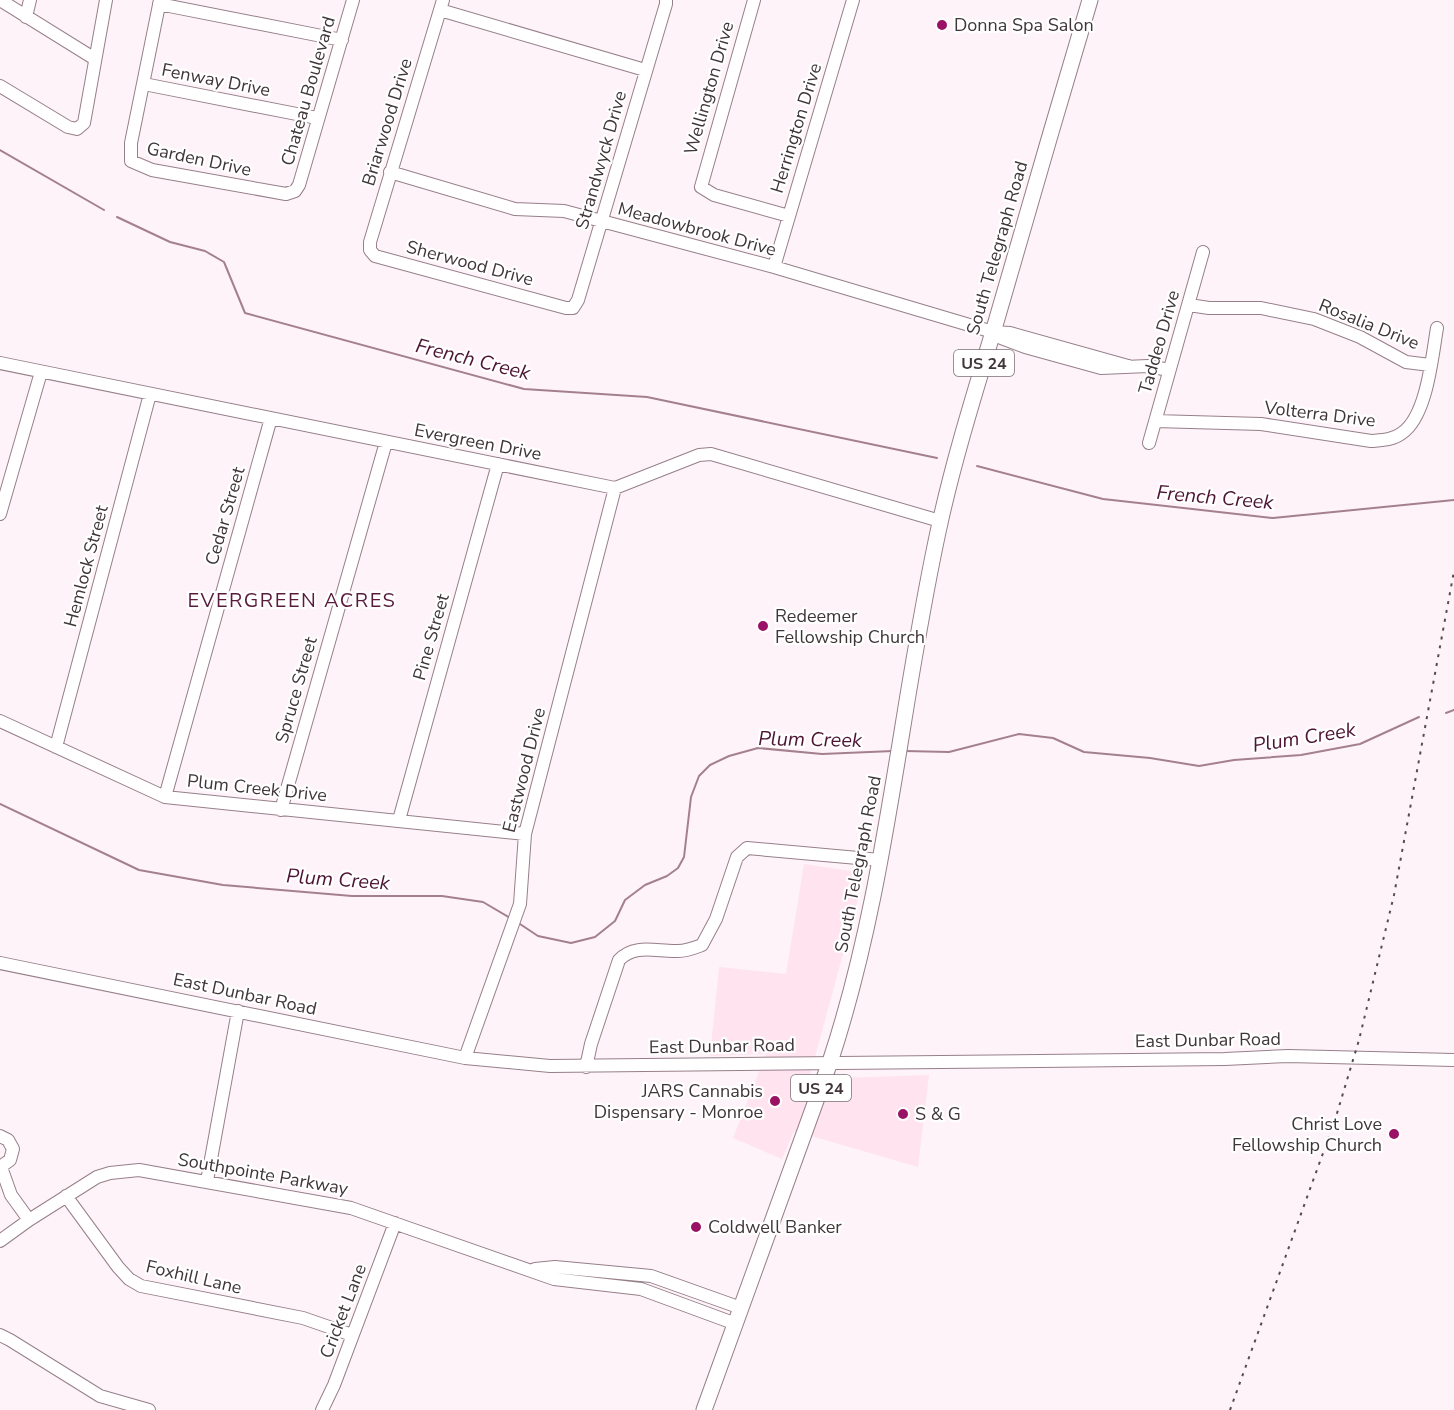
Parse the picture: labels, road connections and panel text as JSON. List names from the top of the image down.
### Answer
{
  "streets": {
    "main road": ["South Telegraph Road", "US 24"],
    "street": [
      "Fenway Drive",
      "Wellington Drive",
      "Chateau Boulevard",
      "Briarwood Drive",
      "Herrington Drive",
      "Garden Drive",
      "Strandwyck Drive",
      "Meadowbrook Drive",
      "Sherwood Drive",
      "Rosalia Drive",
      "Taddeo Drive",
      "Volterra Drive",
      "Evergreen Drive",
      "Cedar Street",
      "Hemlock Street",
      "Pine Street",
      "Spruce Street",
      "Eastwood Drive",
      "Plum Creek Drive",
      "East Dunbar Road",
      "Southpointe Parkway",
      "Foxhill Lane",
      "Cricket Lane"
    ]
  },
  "crossings": [
    ["Fenway Drive", "Chateau Boulevard"],
    ["Fenway Drive", "Garden Drive"],
    ["Wellington Drive", "Herrington Drive"],
    ["Chateau Boulevard", "Garden Drive"],
    ["Briarwood Drive", "Meadowbrook Drive"],
    ["Briarwood Drive", "Sherwood Drive"],
    ["Herrington Drive", "Meadowbrook Drive"],
    ["Strandwyck Drive", "Meadowbrook Drive"],
    ["Strandwyck Drive", "Sherwood Drive"],
    ["Meadowbrook Drive", "South Telegraph Road"],
    ["Meadowbrook Drive", "Taddeo Drive"],
    ["South Telegraph Road", "East Dunbar Road"],
    ["South Telegraph Road", "Southpointe Parkway"],
    ["Rosalia Drive", "Taddeo Drive"],
    ["Rosalia Drive", "Volterra Drive"],
    ["Taddeo Drive", "Volterra Drive"],
    ["Evergreen Drive", "Cedar Street"],
    ["Evergreen Drive", "Hemlock Street"],
    ["Evergreen Drive", "Pine Street"],
    ["Evergreen Drive", "Spruce Street"],
    ["Evergreen Drive", "Eastwood Drive"],
    ["Cedar Street", "Plum Creek Drive"],
    ["Hemlock Street", "Plum Creek Drive"],
    ["Pine Street", "Plum Creek Drive"],
    ["Spruce Street", "Plum Creek Drive"],
    ["Eastwood Drive", "Plum Creek Drive"],
    ["Eastwood Drive", "East Dunbar Road"],
    ["Southpointe Parkway", "Foxhill Lane"],
    ["Southpointe Parkway", "Cricket Lane"],
    ["Foxhill Lane", "Cricket Lane"]
  ],
  "districts": ["EVERGREEN ACRES"],
  "water": ["French Creek", "Plum Creek"],
  "places": [
    "Donna Spa Salon",
    "Redeemer Fellowship Church",
    "JARS Cannabis Dispensary - Monroe",
    "S & G",
    "Christ Love Fellowship Church",
    "Coldwell Banker"
  ]
}
